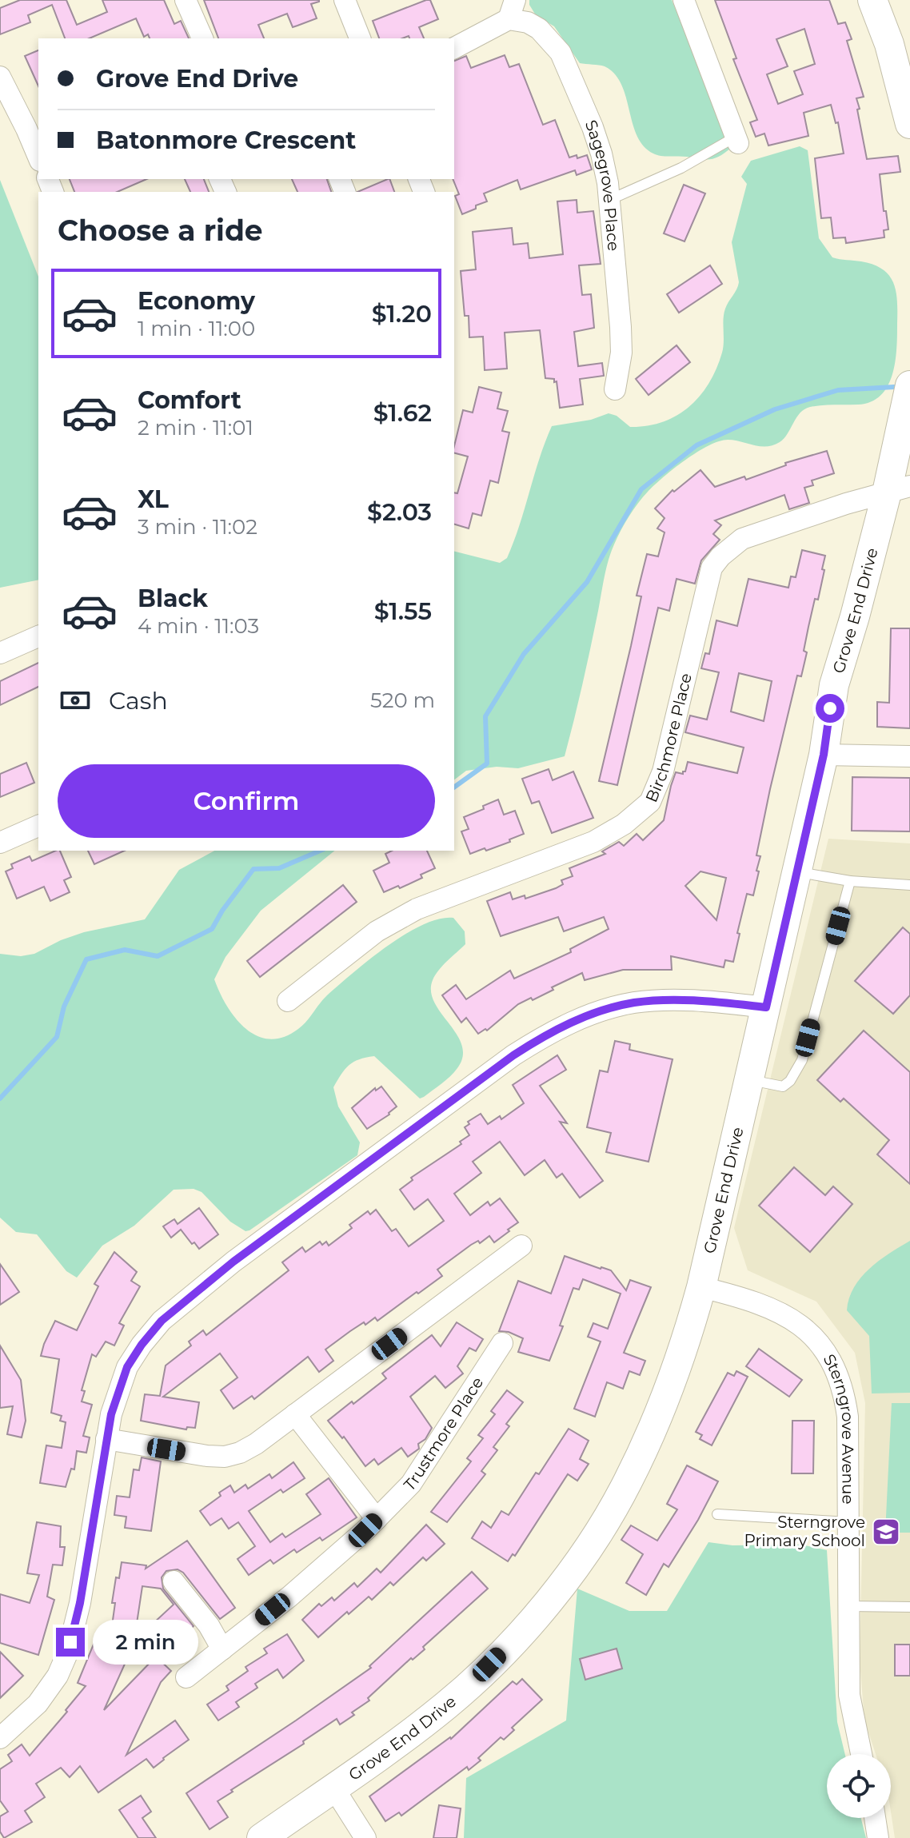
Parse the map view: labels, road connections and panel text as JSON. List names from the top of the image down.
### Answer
{
  "streets": {
    "street": [
      "Sagegrove Place",
      "Grove End Drive",
      "Birchmore Place",
      "Sterngrove Avenue",
      "Trustmore Place"
    ]
  },
  "crossings": [
    ["Grove End Drive", "Birchmore Place"],
    ["Grove End Drive", "Sterngrove Avenue"]
  ],
  "places": {
    "school or university": ["Sterngrove Primary School"]
  },
  "page": {
    "banner": ["Grove End Drive", "Batonmore Crescent"],
    "heading": "Choose a ride",
    "list": [
      {
        "name": "Economy",
        "note": "1 min · 11:00",
        "value": "$1.20"
      },
      {
        "name": "Comfort",
        "note": "2 min · 11:01",
        "value": "$1.62"
      },
      {
        "name": "XL",
        "note": "3 min · 11:02",
        "value": "$2.03"
      },
      {
        "name": "Black",
        "note": "4 min · 11:03",
        "value": "$1.55"
      }
    ],
    "pay": ["Cash", "520 m"],
    "buttons": "Confirm",
    "bubble": "2 min"
  }
}
